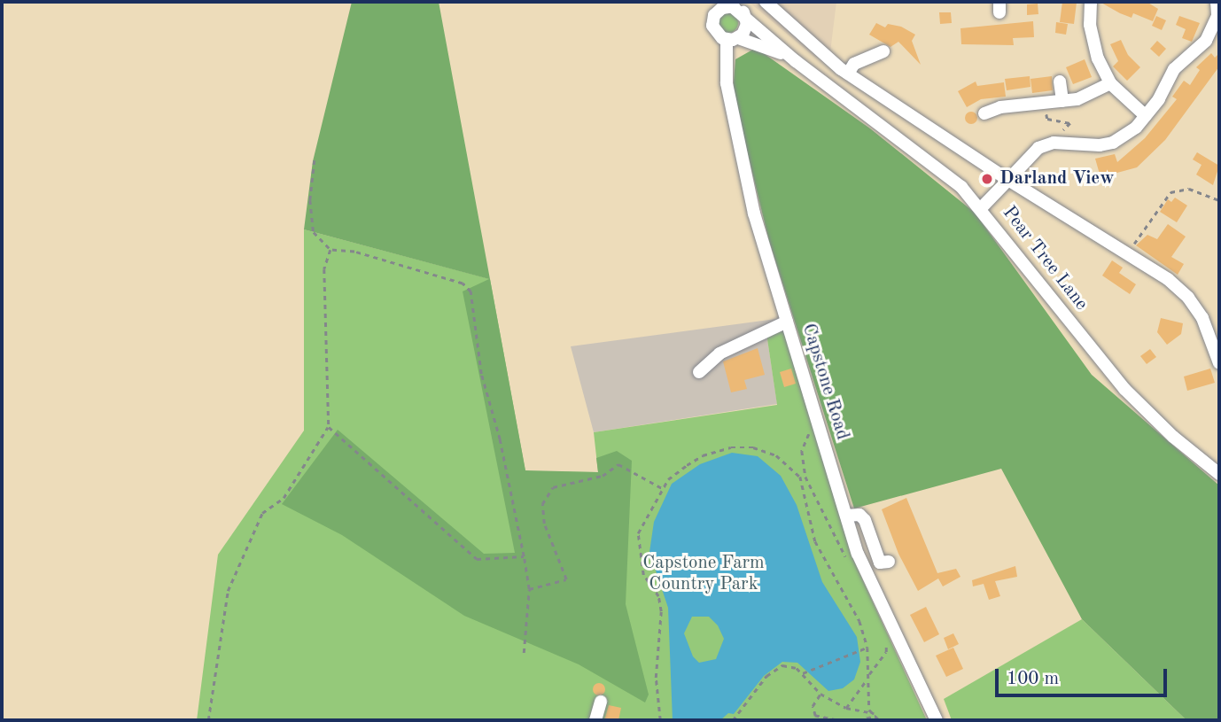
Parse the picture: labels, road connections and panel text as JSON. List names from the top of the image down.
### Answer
{
  "streets": {
    "street": ["Pear Tree Lane", "Capstone Road"]
  },
  "crossings": [
    ["Pear Tree Lane", "Capstone Road"]
  ],
  "parks": ["Capstone Farm Country Park"],
  "places": ["Darland View"],
  "scale_bar": "100 m"
}
